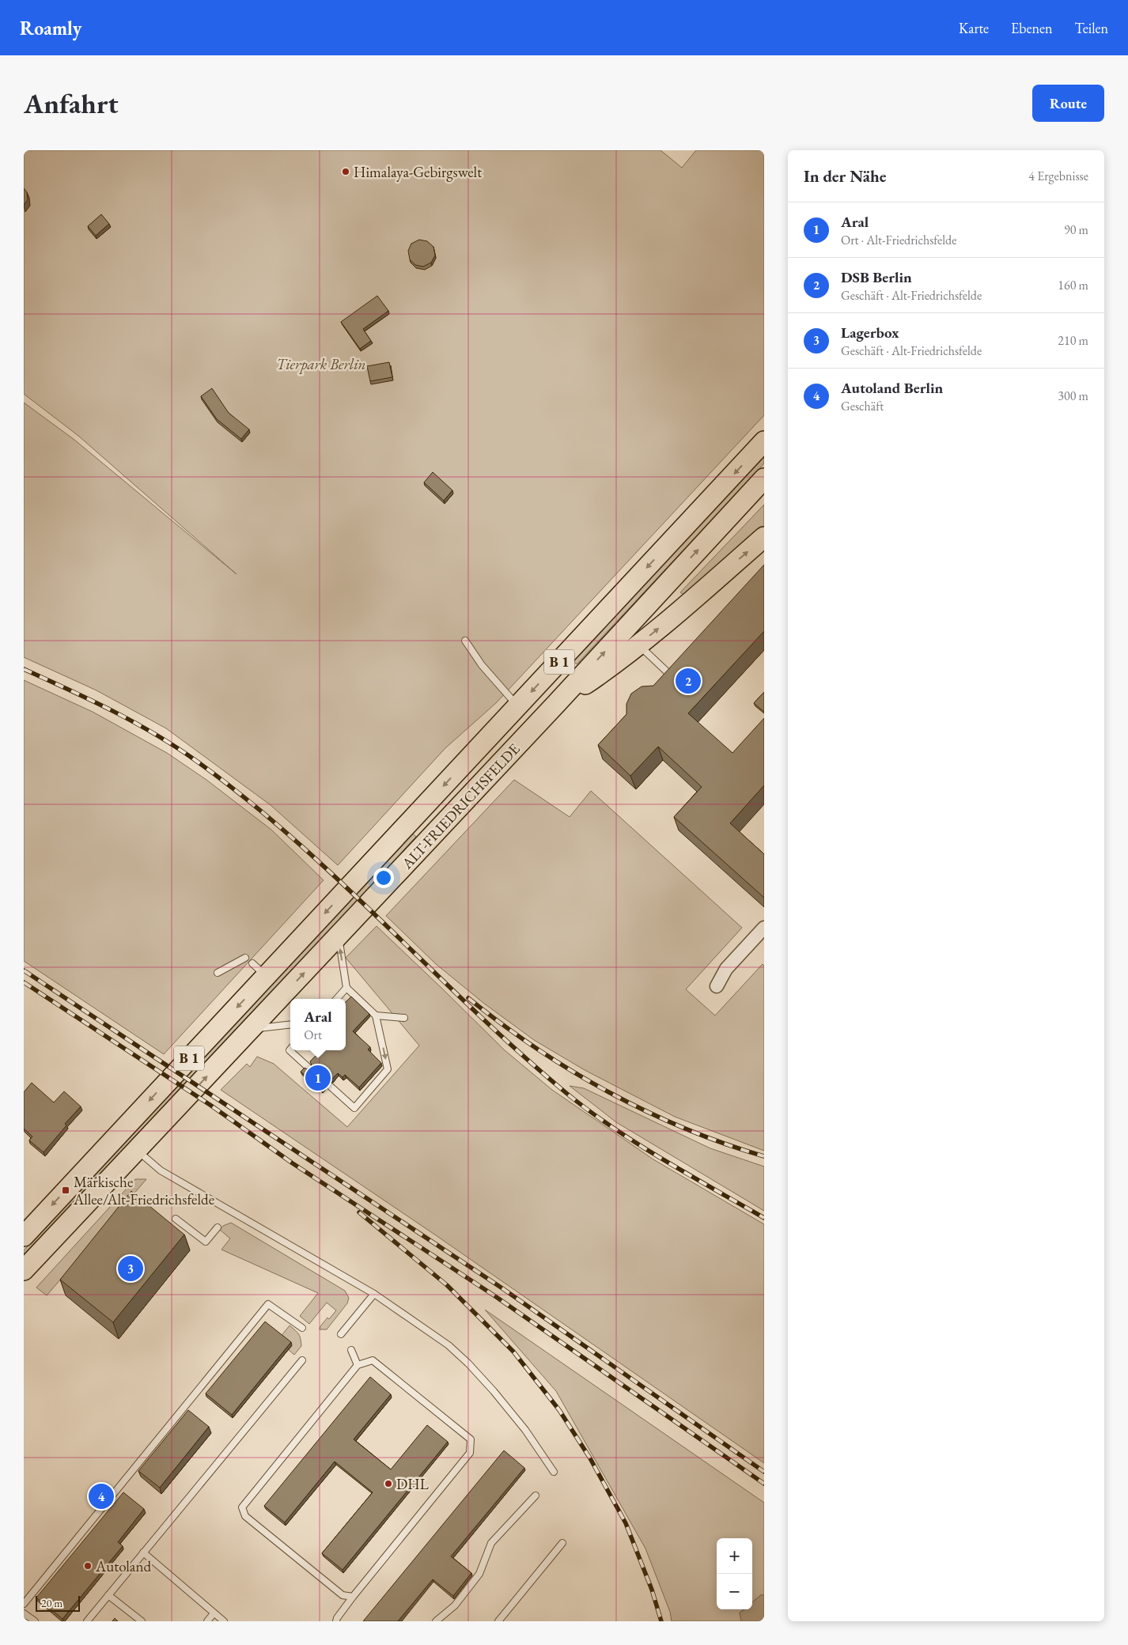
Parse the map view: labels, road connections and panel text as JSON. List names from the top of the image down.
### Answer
{
  "streets": {
    "main road": ["B 1", "ALT-FRIEDRICHSFELDE"]
  },
  "parks": ["Tierpark Berlin"],
  "places": {
    "other": ["Himalaya-Gebirgswelt", "DHL", "Autoland"],
    "transit": ["Märkische Allee/Alt-Friedrichsfelde"]
  },
  "scale_bar": "20 m",
  "page": {
    "header": "Roamly",
    "nav": ["Karte", "Ebenen", "Teilen"],
    "buttons": "Route",
    "title": "Anfahrt",
    "heading": ["In der Nähe", "4 Ergebnisse"],
    "list": [
      {
        "mark": "1",
        "name": "Aral",
        "note": "Ort · Alt-Friedrichsfelde",
        "value": "90 m"
      },
      {
        "mark": "2",
        "name": "DSB Berlin",
        "note": "Geschäft · Alt-Friedrichsfelde",
        "value": "160 m"
      },
      {
        "mark": "3",
        "name": "Lagerbox",
        "note": "Geschäft · Alt-Friedrichsfelde",
        "value": "210 m"
      },
      {
        "mark": "4",
        "name": "Autoland Berlin",
        "note": "Geschäft",
        "value": "300 m"
      }
    ],
    "pins": [
      "2",
      "1",
      "3",
      "4"
    ],
    "popup": ["Aral", "Ort"],
    "map_buttons": ["+", "−"],
    "scale": "20 m"
  }
}
